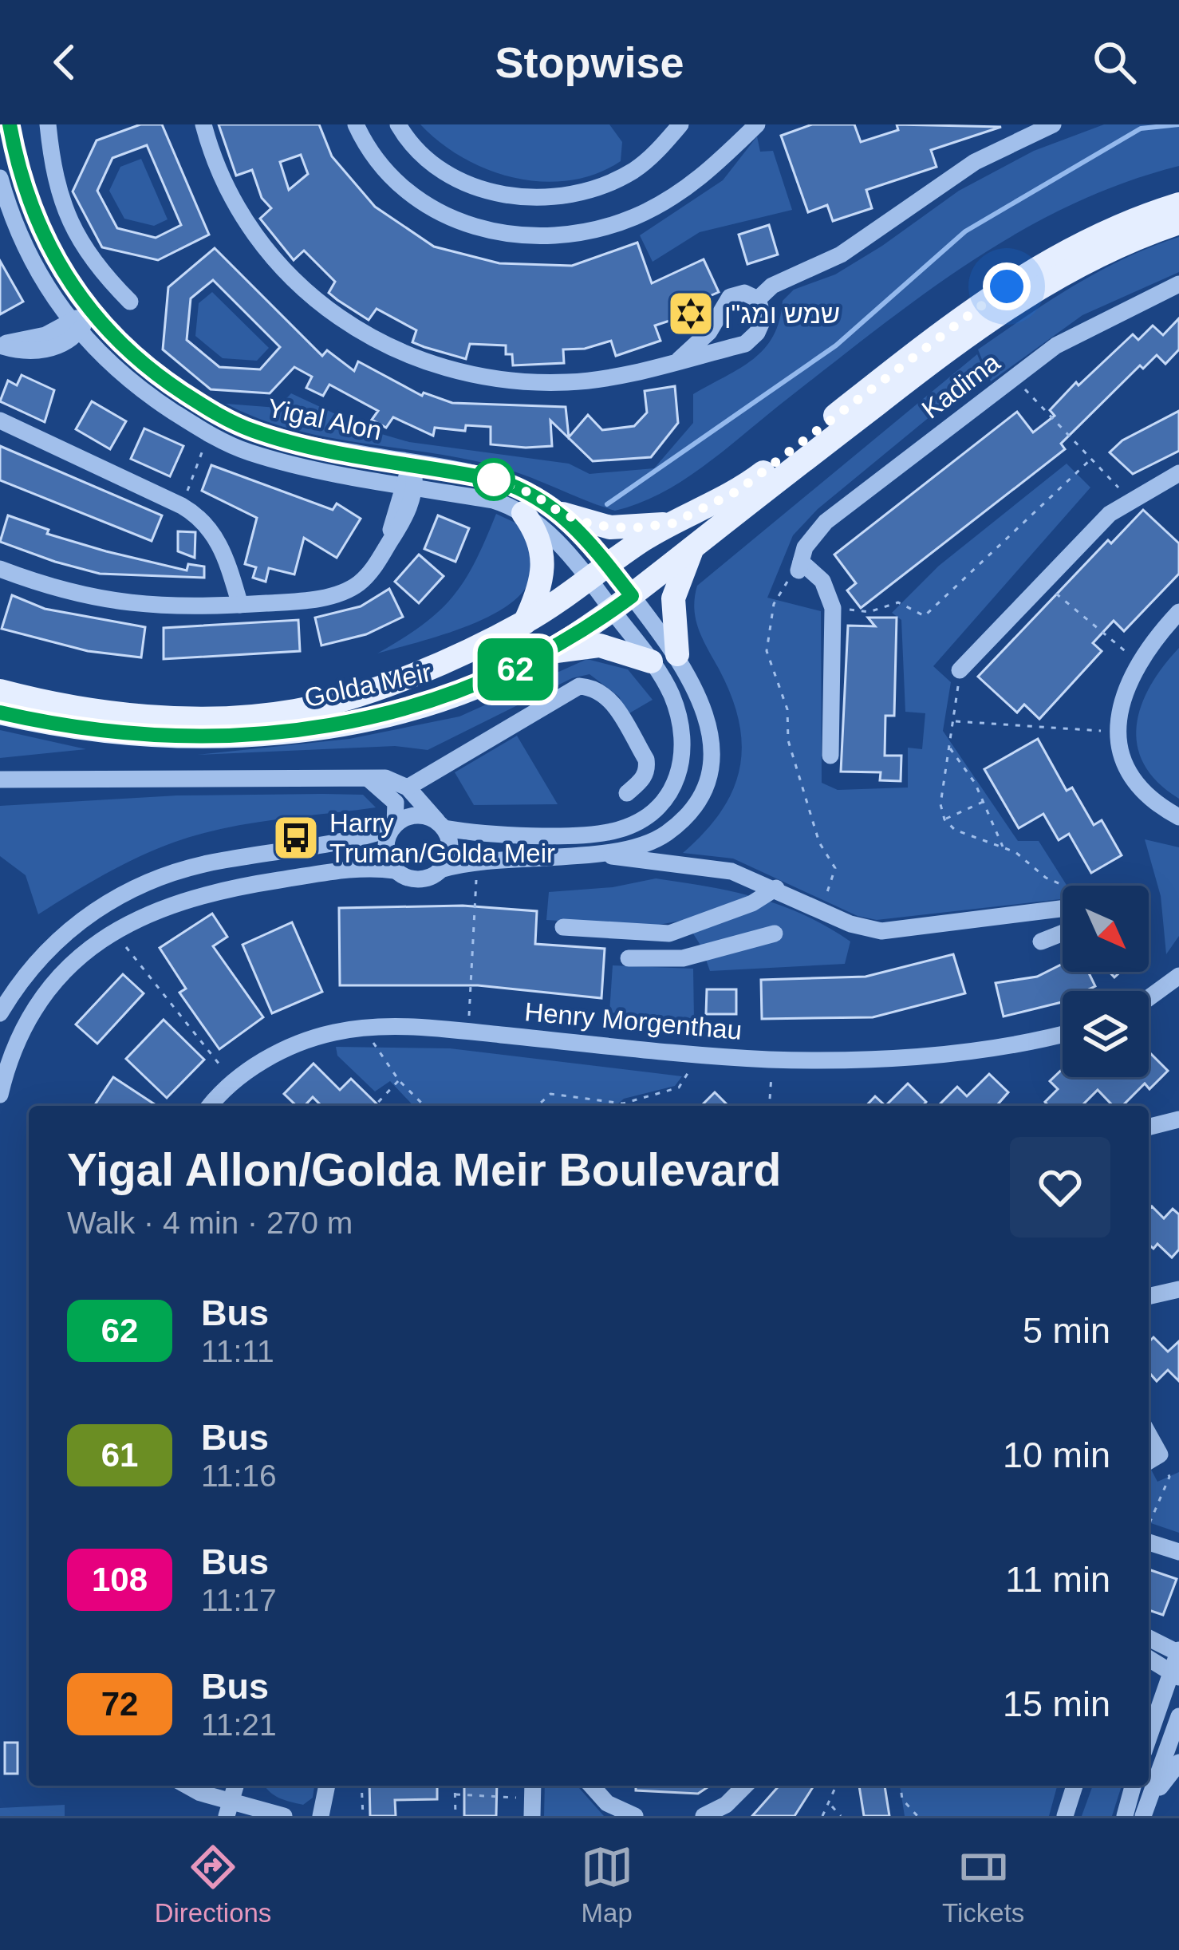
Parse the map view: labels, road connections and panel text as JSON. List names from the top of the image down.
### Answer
{
  "streets": {
    "main road": ["Golda Meir"],
    "street": ["Kadima", "Yigal Alon", "Henry Morgenthau"]
  },
  "crossings": [
    ["Yigal Alon", "Golda Meir"]
  ],
  "places": {
    "synagogue": ["שמש ומג\"ן"],
    "bus stop": ["Harry Truman/Golda Meir"]
  },
  "lines": ["bus line 62"],
  "north": "bottom right",
  "page": {
    "header": "Stopwise",
    "on_map": "62",
    "heading": ["Yigal Allon/Golda Meir Boulevard", "Walk · 4 min · 270 m"],
    "list": [
      {
        "mark": "62",
        "name": "Bus",
        "note": "11:11",
        "value": "5 min"
      },
      {
        "mark": "61",
        "name": "Bus",
        "note": "11:16",
        "value": "10 min"
      },
      {
        "mark": "108",
        "name": "Bus",
        "note": "11:17",
        "value": "11 min"
      },
      {
        "mark": "72",
        "name": "Bus",
        "note": "11:21",
        "value": "15 min"
      }
    ],
    "tabs": ["Directions", "Map", "Tickets"]
  }
}
